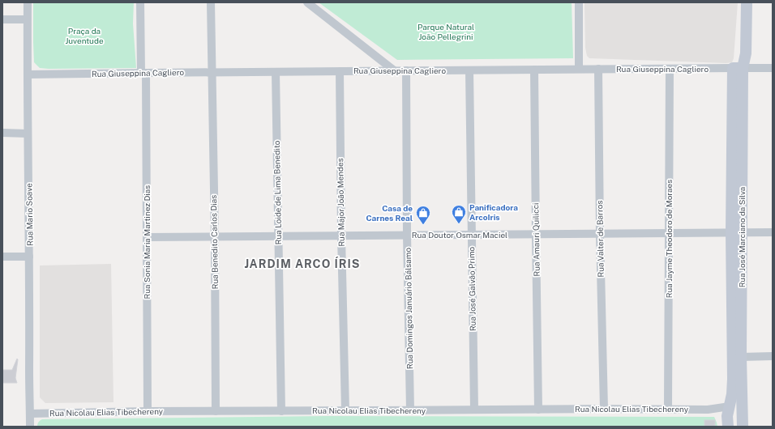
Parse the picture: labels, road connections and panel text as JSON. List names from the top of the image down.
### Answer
{
  "streets": {
    "street": [
      "Rua Giuseppina Cagliero",
      "Rua Loide de Lima Benedito",
      "Rua Major João Mendes",
      "Rua Mario Soave",
      "Rua Doutor Osmar Maciel",
      "Rua José Marciano da Silva",
      "Rua Valter de Barros",
      "Rua Jayme Theodoro de Moraes",
      "Rua Amauri Quilicci",
      "Rua Sonia Maria Martinez Dias",
      "Rua Benedito Carlos Dias",
      "Rua José Galvão Primo",
      "Rua Domingos Januário Bálsamo",
      "Rua Nicolau Elias Tibechereny"
    ]
  },
  "crossings": [
    ["Rua Giuseppina Cagliero", "Rua Loide de Lima Benedito"],
    ["Rua Giuseppina Cagliero", "Rua Major João Mendes"],
    ["Rua Giuseppina Cagliero", "Rua Mario Soave"],
    ["Rua Giuseppina Cagliero", "Rua José Marciano da Silva"],
    ["Rua Giuseppina Cagliero", "Rua Valter de Barros"],
    ["Rua Giuseppina Cagliero", "Rua Jayme Theodoro de Moraes"],
    ["Rua Giuseppina Cagliero", "Rua Amauri Quilicci"],
    ["Rua Giuseppina Cagliero", "Rua Sonia Maria Martinez Dias"],
    ["Rua Giuseppina Cagliero", "Rua Benedito Carlos Dias"],
    ["Rua Giuseppina Cagliero", "Rua José Galvão Primo"],
    ["Rua Giuseppina Cagliero", "Rua Domingos Januário Bálsamo"],
    ["Rua Loide de Lima Benedito", "Rua Doutor Osmar Maciel"],
    ["Rua Loide de Lima Benedito", "Rua Nicolau Elias Tibechereny"],
    ["Rua Major João Mendes", "Rua Doutor Osmar Maciel"],
    ["Rua Major João Mendes", "Rua Nicolau Elias Tibechereny"],
    ["Rua Mario Soave", "Rua Nicolau Elias Tibechereny"],
    ["Rua Doutor Osmar Maciel", "Rua José Marciano da Silva"],
    ["Rua Doutor Osmar Maciel", "Rua Valter de Barros"],
    ["Rua Doutor Osmar Maciel", "Rua Jayme Theodoro de Moraes"],
    ["Rua Doutor Osmar Maciel", "Rua Amauri Quilicci"],
    ["Rua Doutor Osmar Maciel", "Rua Sonia Maria Martinez Dias"],
    ["Rua Doutor Osmar Maciel", "Rua Benedito Carlos Dias"],
    ["Rua Doutor Osmar Maciel", "Rua José Galvão Primo"],
    ["Rua Doutor Osmar Maciel", "Rua Domingos Januário Bálsamo"],
    ["Rua José Marciano da Silva", "Rua Nicolau Elias Tibechereny"],
    ["Rua Valter de Barros", "Rua Nicolau Elias Tibechereny"],
    ["Rua Jayme Theodoro de Moraes", "Rua Nicolau Elias Tibechereny"],
    ["Rua Amauri Quilicci", "Rua Nicolau Elias Tibechereny"],
    ["Rua Sonia Maria Martinez Dias", "Rua Nicolau Elias Tibechereny"],
    ["Rua Benedito Carlos Dias", "Rua Nicolau Elias Tibechereny"],
    ["Rua José Galvão Primo", "Rua Nicolau Elias Tibechereny"],
    ["Rua Domingos Januário Bálsamo", "Rua Nicolau Elias Tibechereny"]
  ],
  "districts": ["JARDIM ARCO ÍRIS"],
  "parks": ["Parque Natural João Pellegrini", "Praça da Juventude"],
  "places": {
    "shop": ["Panificadora ArcoIris", "Casa de Carnes Real"]
  }
}
